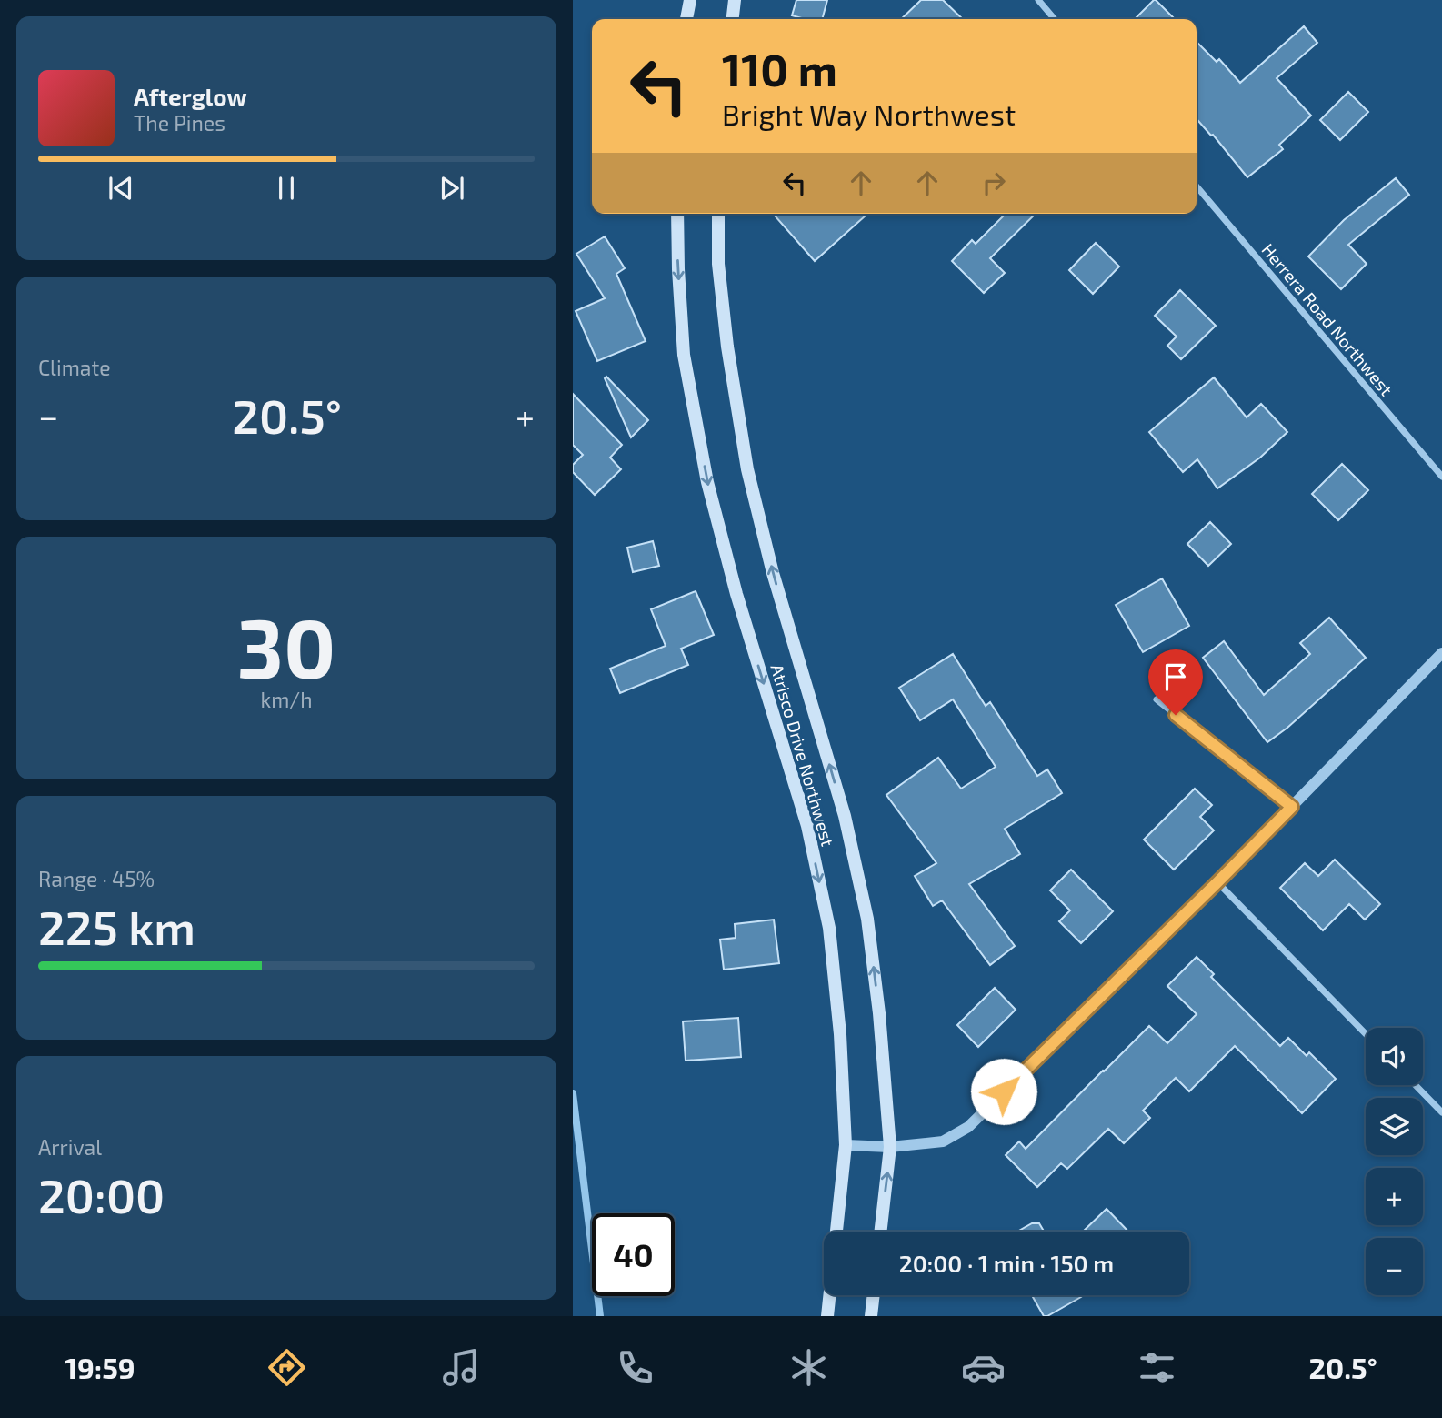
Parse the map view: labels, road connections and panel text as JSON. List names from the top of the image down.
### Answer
{
  "streets": {
    "main road": ["Atrisco Drive Northwest"],
    "street": ["Herrera Road Northwest"]
  },
  "page": {
    "turn": ["110 m", "Bright Way Northwest"],
    "song": ["Afterglow", "The Pines"],
    "tile": [
      "Climate",
      ["30", "km/h"],
      ["Range · 45%", "225 km"],
      ["Arrival", "20:00"]
    ],
    "heat": ["−", "20.5°", "+"],
    "map_buttons": ["+", "−"],
    "limit": "40",
    "trip": "20:00 · 1 min · 150 m",
    "tabs": ["19:59", "20.5°"]
  }
}
